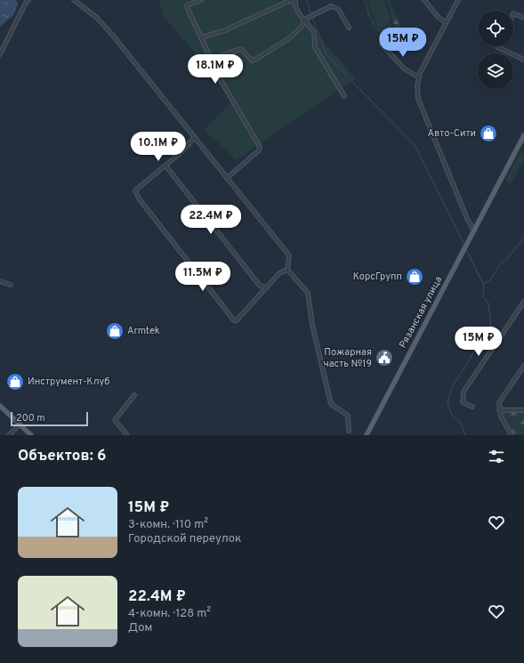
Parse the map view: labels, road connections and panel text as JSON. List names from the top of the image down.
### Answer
{
  "streets": {
    "main road": ["Рязанская улица"]
  },
  "places": {
    "shop": [
      "Авто-Сити",
      "КорсГрупп",
      "Armtek",
      "Инструмент-Клуб"
    ],
    "public building": ["Пожарная часть №19"]
  },
  "scale_bar": "200 m",
  "page": {
    "price": [
      "15M ₽",
      "18.1M ₽",
      "10.1M ₽",
      "22.4M ₽",
      "11.5M ₽",
      "15M ₽"
    ],
    "scale": "200 m",
    "heading": "Объектов: 6",
    "list": [
      {
        "name": "15M ₽",
        "note": "3-комн. · 110 m² · Городской переулок"
      },
      {
        "name": "22.4M ₽",
        "note": "4-комн. · 128 m² · Дом"
      }
    ]
  }
}
